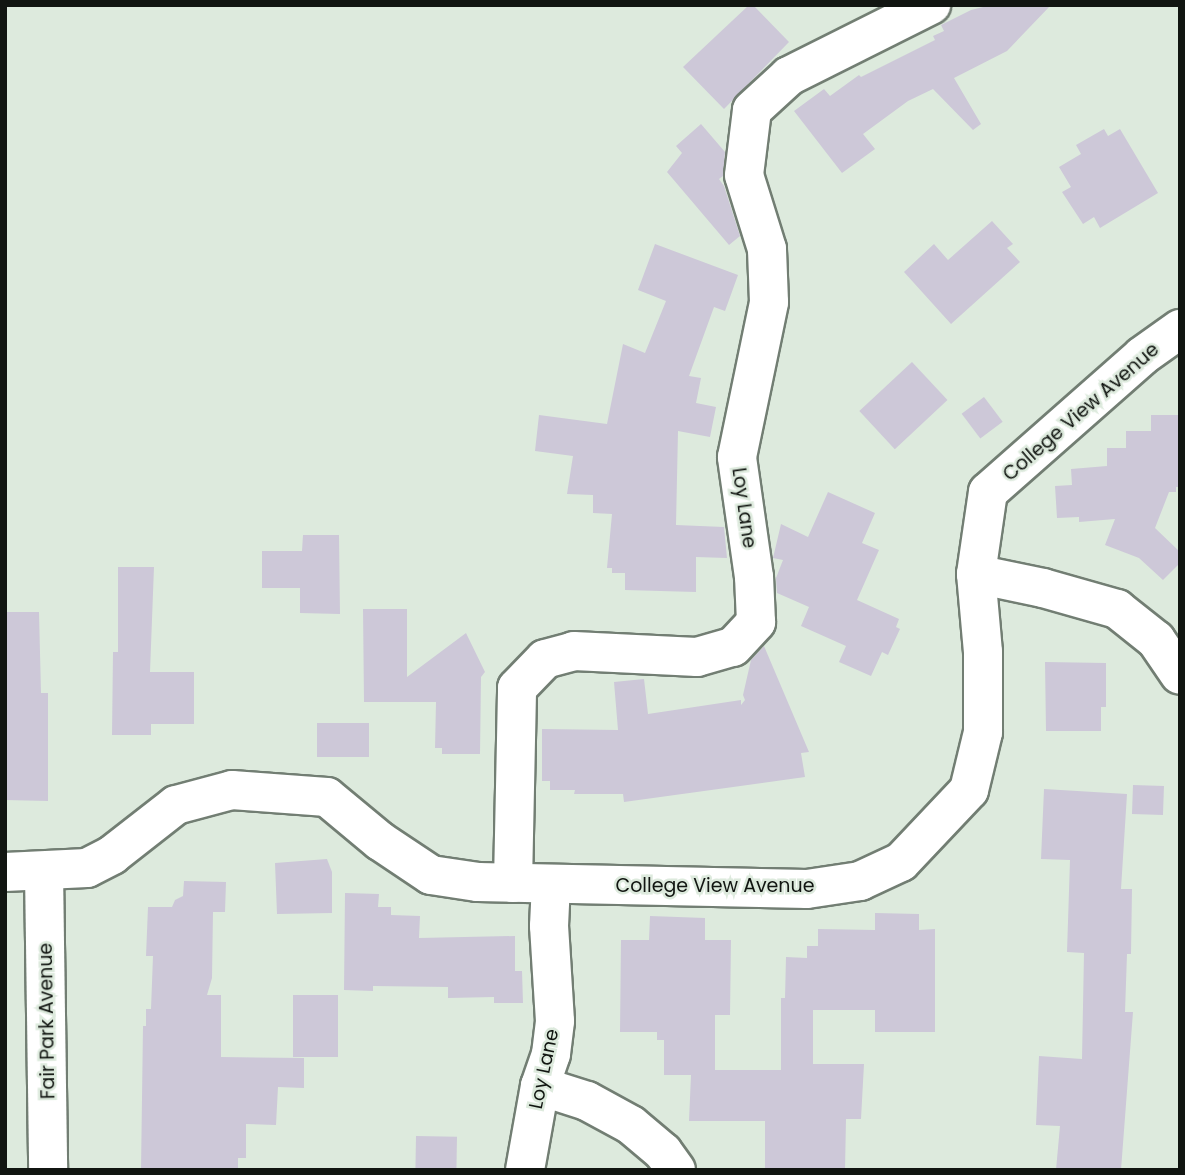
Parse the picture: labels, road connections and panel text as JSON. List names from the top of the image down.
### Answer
{
  "streets": {
    "street": ["College View Avenue", "Loy Lane", "Fair Park Avenue"]
  },
  "crossings": [
    ["College View Avenue", "Loy Lane"],
    ["College View Avenue", "Fair Park Avenue"]
  ]
}
